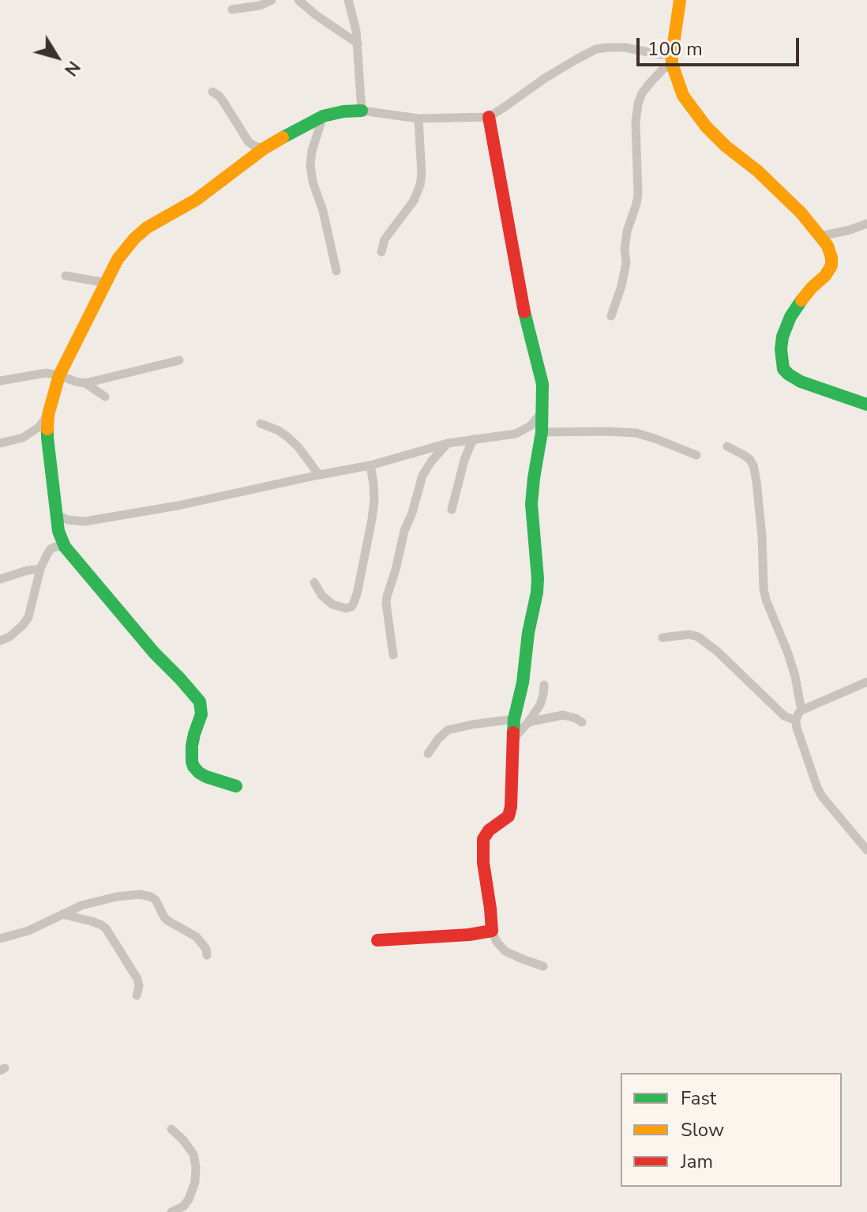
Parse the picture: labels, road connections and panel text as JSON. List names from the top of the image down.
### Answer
{
  "legend": ["Fast", "Slow", "Jam"],
  "scale_bar": "100 m",
  "north": "bottom right"
}
